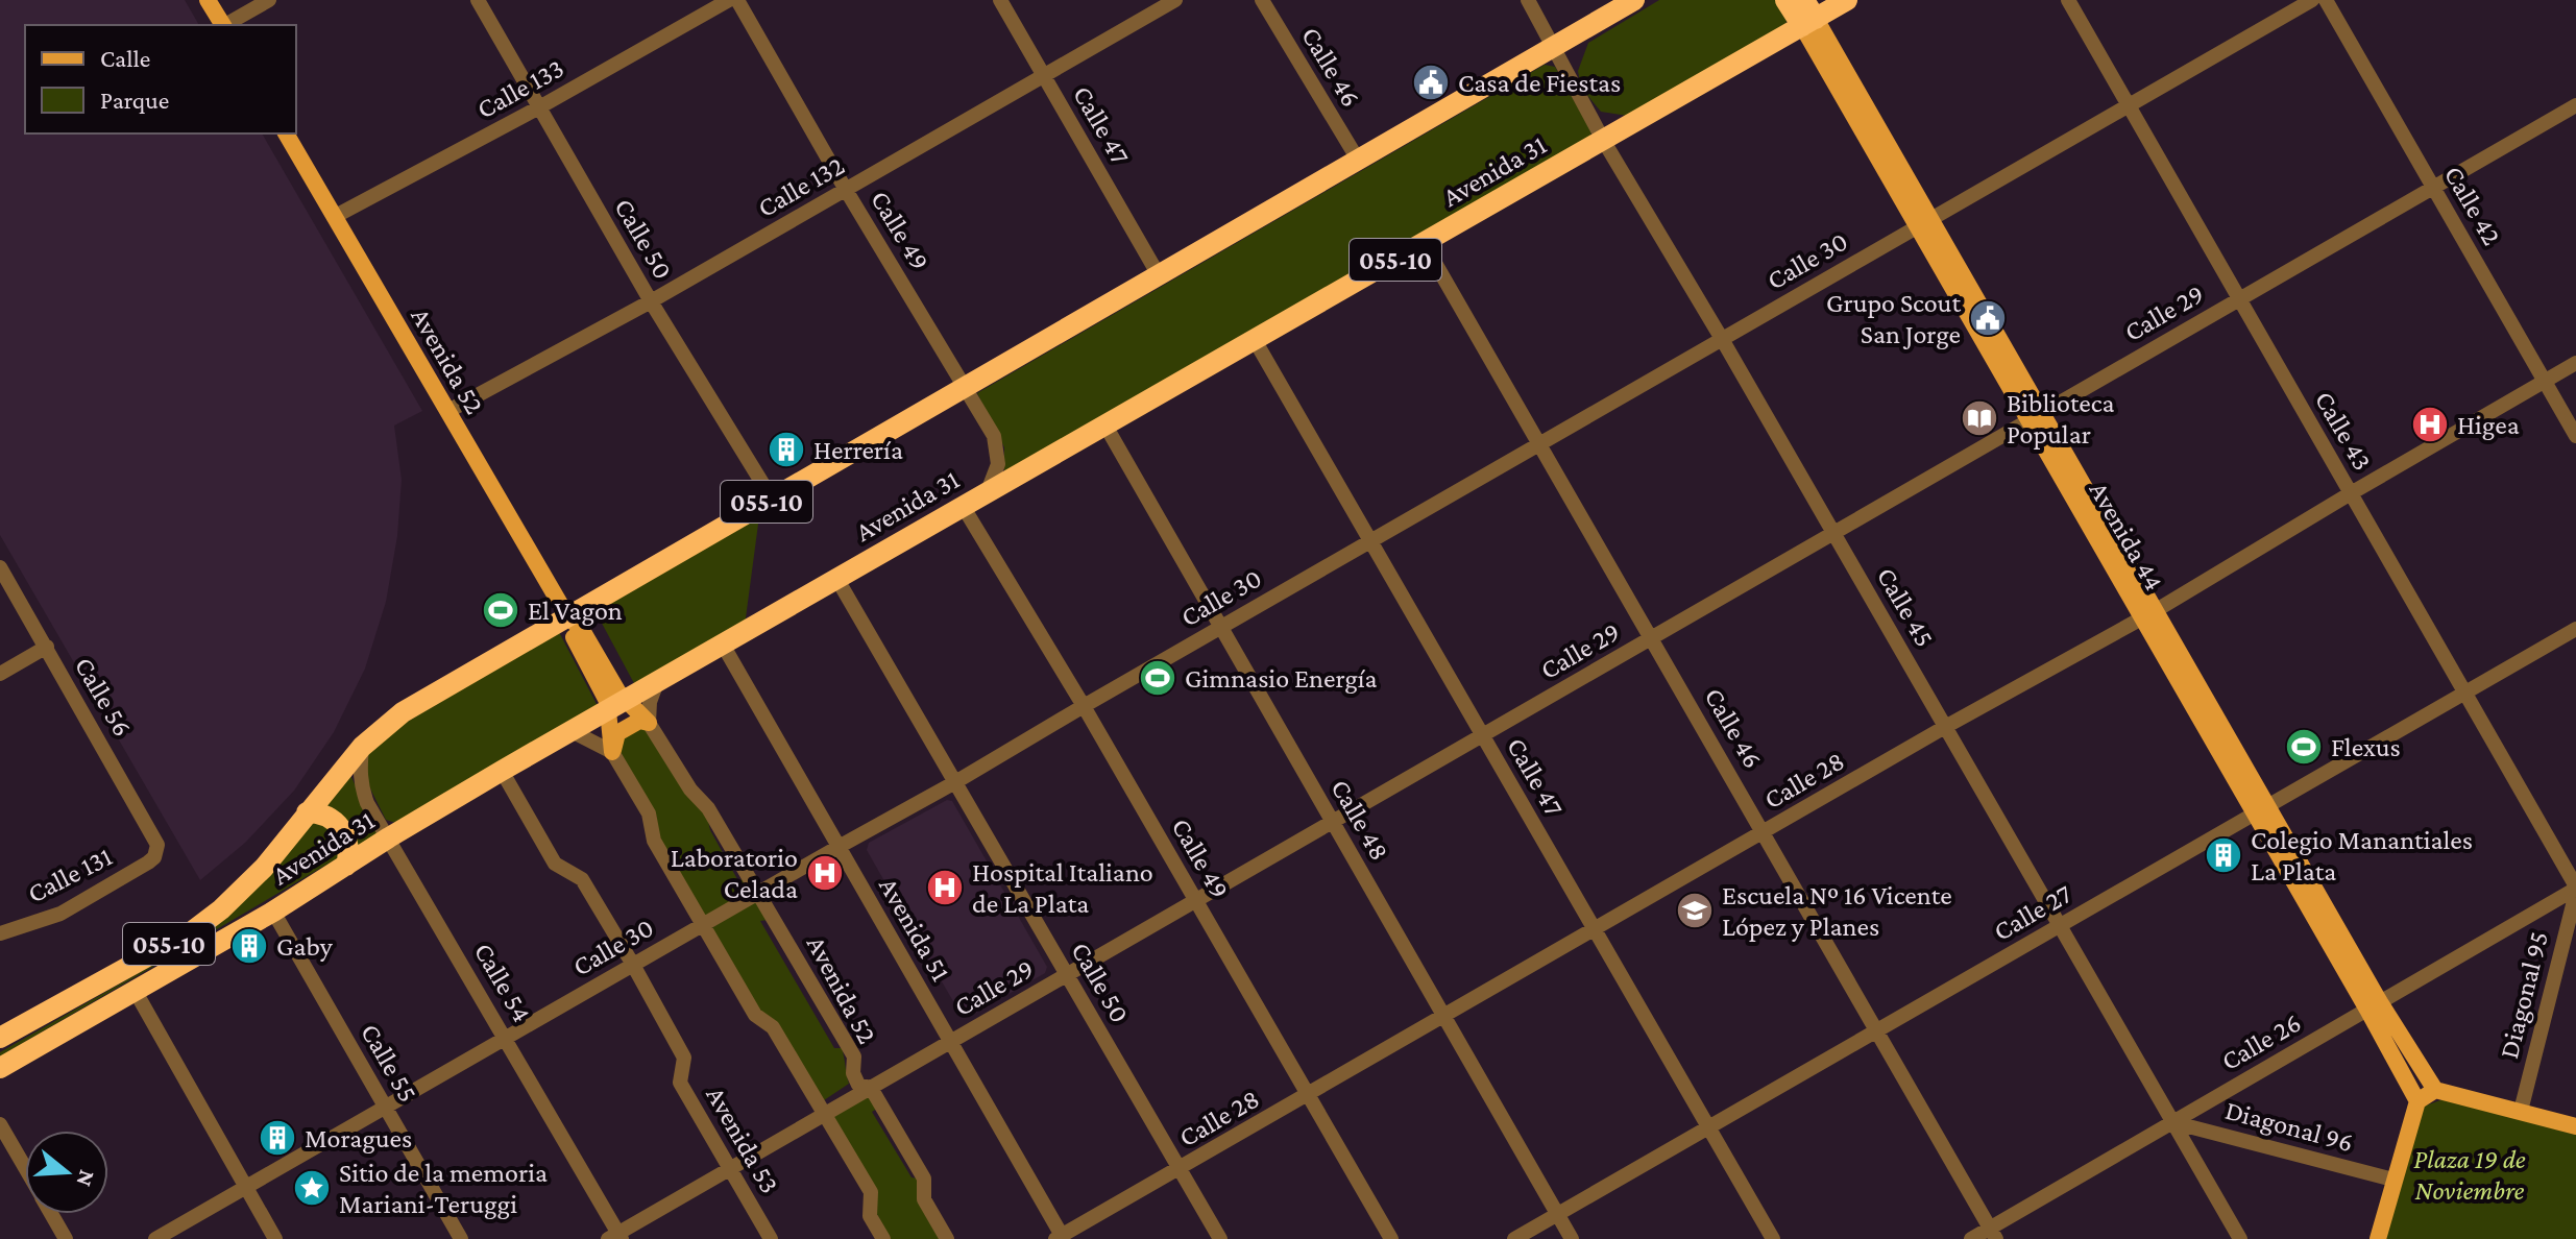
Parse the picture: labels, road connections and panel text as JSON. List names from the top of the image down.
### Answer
{
  "streets": {
    "highway": ["Avenida 31", "055-10", "Avenida 44"],
    "main road": ["Avenida 52"],
    "street": [
      "Calle 46",
      "Calle 133",
      "Calle 47",
      "Calle 132",
      "Calle 42",
      "Calle 49",
      "Calle 50",
      "Calle 30",
      "Calle 29",
      "Calle 43",
      "Calle 45",
      "Calle 56",
      "Calle 28",
      "Calle 48",
      "Calle 131",
      "Calle 27",
      "Avenida 51",
      "Calle 54",
      "Diagonal 95",
      "Calle 26",
      "Calle 55",
      "Diagonal 96",
      "Avenida 53"
    ]
  },
  "crossings": [
    ["Calle 46", "Avenida 31"],
    ["Calle 46", "Calle 30"],
    ["Calle 46", "Calle 29"],
    ["Calle 46", "Calle 28"],
    ["Calle 46", "Calle 27"],
    ["Calle 46", "Calle 26"],
    ["Calle 133", "Calle 50"],
    ["Calle 133", "Avenida 52"],
    ["Calle 47", "Avenida 31"],
    ["Calle 47", "Calle 132"],
    ["Calle 47", "Calle 30"],
    ["Calle 47", "Calle 29"],
    ["Calle 47", "Calle 28"],
    ["Calle 47", "Calle 27"],
    ["Avenida 31", "Calle 49"],
    ["Avenida 31", "Calle 50"],
    ["Avenida 31", "Avenida 52"],
    ["Avenida 31", "Avenida 44"],
    ["Avenida 31", "Calle 45"],
    ["Avenida 31", "Calle 48"],
    ["Avenida 31", "Avenida 51"],
    ["Avenida 31", "Calle 54"],
    ["Avenida 31", "Calle 55"],
    ["Avenida 31", "Avenida 53"],
    ["Calle 132", "Calle 49"],
    ["Calle 132", "Calle 50"],
    ["Calle 132", "Avenida 52"],
    ["Calle 42", "Calle 29"],
    ["Calle 42", "Calle 28"],
    ["Calle 49", "Calle 30"],
    ["Calle 49", "Calle 29"],
    ["Calle 49", "Calle 28"],
    ["Calle 50", "Calle 30"],
    ["Calle 50", "Calle 29"],
    ["Calle 50", "Calle 28"],
    ["Calle 30", "Avenida 52"],
    ["Calle 30", "Calle 43"],
    ["Calle 30", "Avenida 44"],
    ["Calle 30", "Calle 45"],
    ["Calle 30", "Calle 48"],
    ["Calle 30", "Avenida 51"],
    ["Calle 30", "Calle 54"],
    ["Calle 30", "Calle 55"],
    ["Calle 30", "Avenida 53"],
    ["Calle 29", "Avenida 52"],
    ["Calle 29", "Calle 43"],
    ["Calle 29", "Avenida 44"],
    ["Calle 29", "Calle 45"],
    ["Calle 29", "Calle 48"],
    ["Calle 29", "Avenida 51"],
    ["Calle 29", "Calle 54"],
    ["Calle 29", "Avenida 53"],
    ["Calle 43", "Calle 28"],
    ["Calle 43", "Calle 27"],
    ["Calle 43", "Diagonal 95"],
    ["Calle 43", "Calle 26"],
    ["Avenida 44", "Calle 28"],
    ["Avenida 44", "Calle 27"],
    ["Avenida 44", "Calle 26"],
    ["Calle 45", "Calle 28"],
    ["Calle 45", "Calle 27"],
    ["Calle 45", "Calle 26"],
    ["Calle 45", "Diagonal 96"],
    ["Calle 56", "Calle 131"],
    ["Calle 28", "Calle 48"],
    ["Calle 28", "Avenida 51"],
    ["Calle 48", "Calle 27"],
    ["Diagonal 95", "Calle 26"],
    ["Calle 26", "Diagonal 96"]
  ],
  "parks": ["Plaza 19 de Noviembre"],
  "places": {
    "public building": ["Casa de Fiestas", "Grupo Scout San Jorge"],
    "library": ["Biblioteca Popular"],
    "hospital": ["Higea", "Laboratorio Celada", "Hospital Italiano de La Plata"],
    "building": [
      "Herrería",
      "Colegio Manantiales La Plata",
      "Gaby",
      "Moragues"
    ],
    "sports": ["El Vagon", "Gimnasio Energía", "Flexus"],
    "school or university": ["Escuela Nº 16 Vicente López y Planes"],
    "place": ["Sitio de la memoria Mariani-Teruggi"]
  },
  "legend": ["Calle", "Parque"],
  "north": "right"
}
